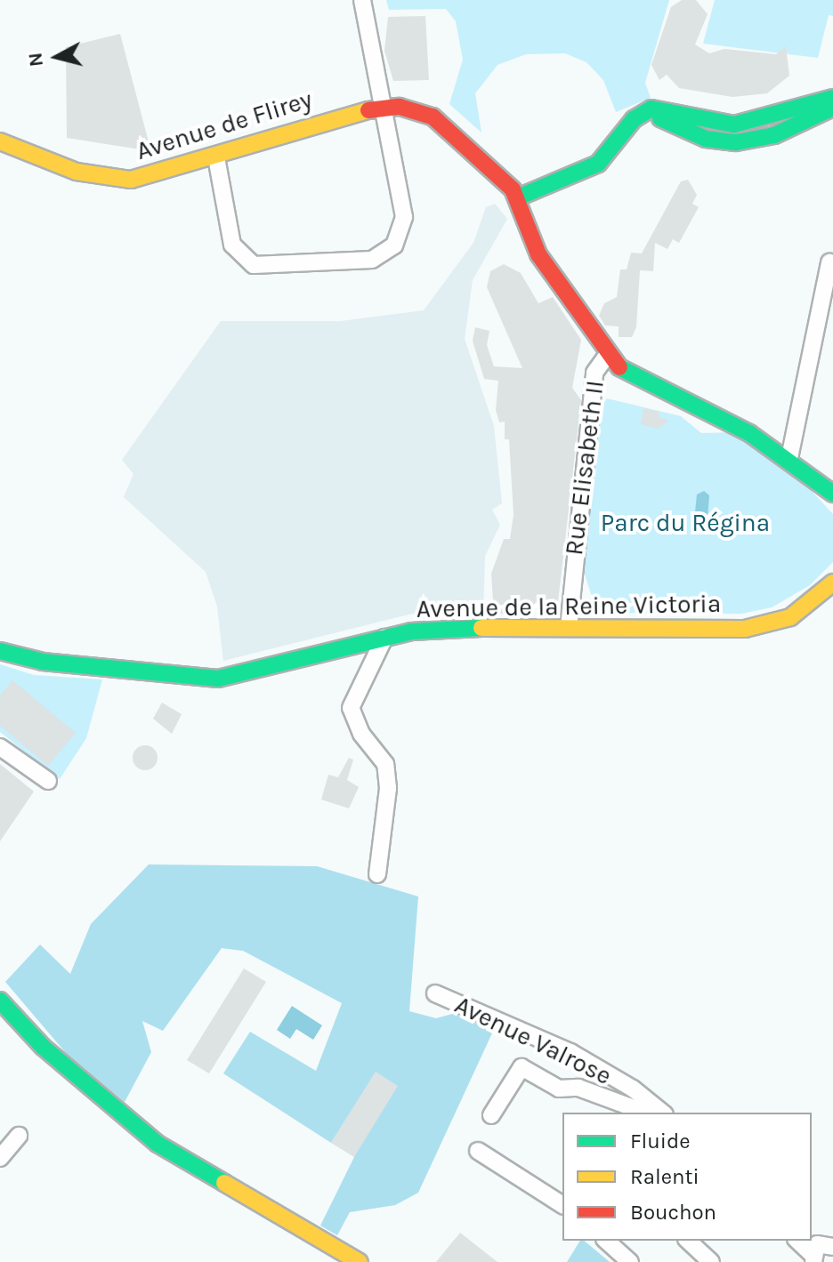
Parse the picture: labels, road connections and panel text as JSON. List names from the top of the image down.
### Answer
{
  "streets": {
    "street": [
      "Avenue de Flirey",
      "Rue Elisabeth II",
      "Avenue de la Reine Victoria",
      "Avenue Valrose"
    ]
  },
  "crossings": [
    ["Rue Elisabeth II", "Avenue de la Reine Victoria"]
  ],
  "parks": ["Parc du Régina"],
  "legend": ["Fluide", "Ralenti", "Bouchon"],
  "north": "left"
}
